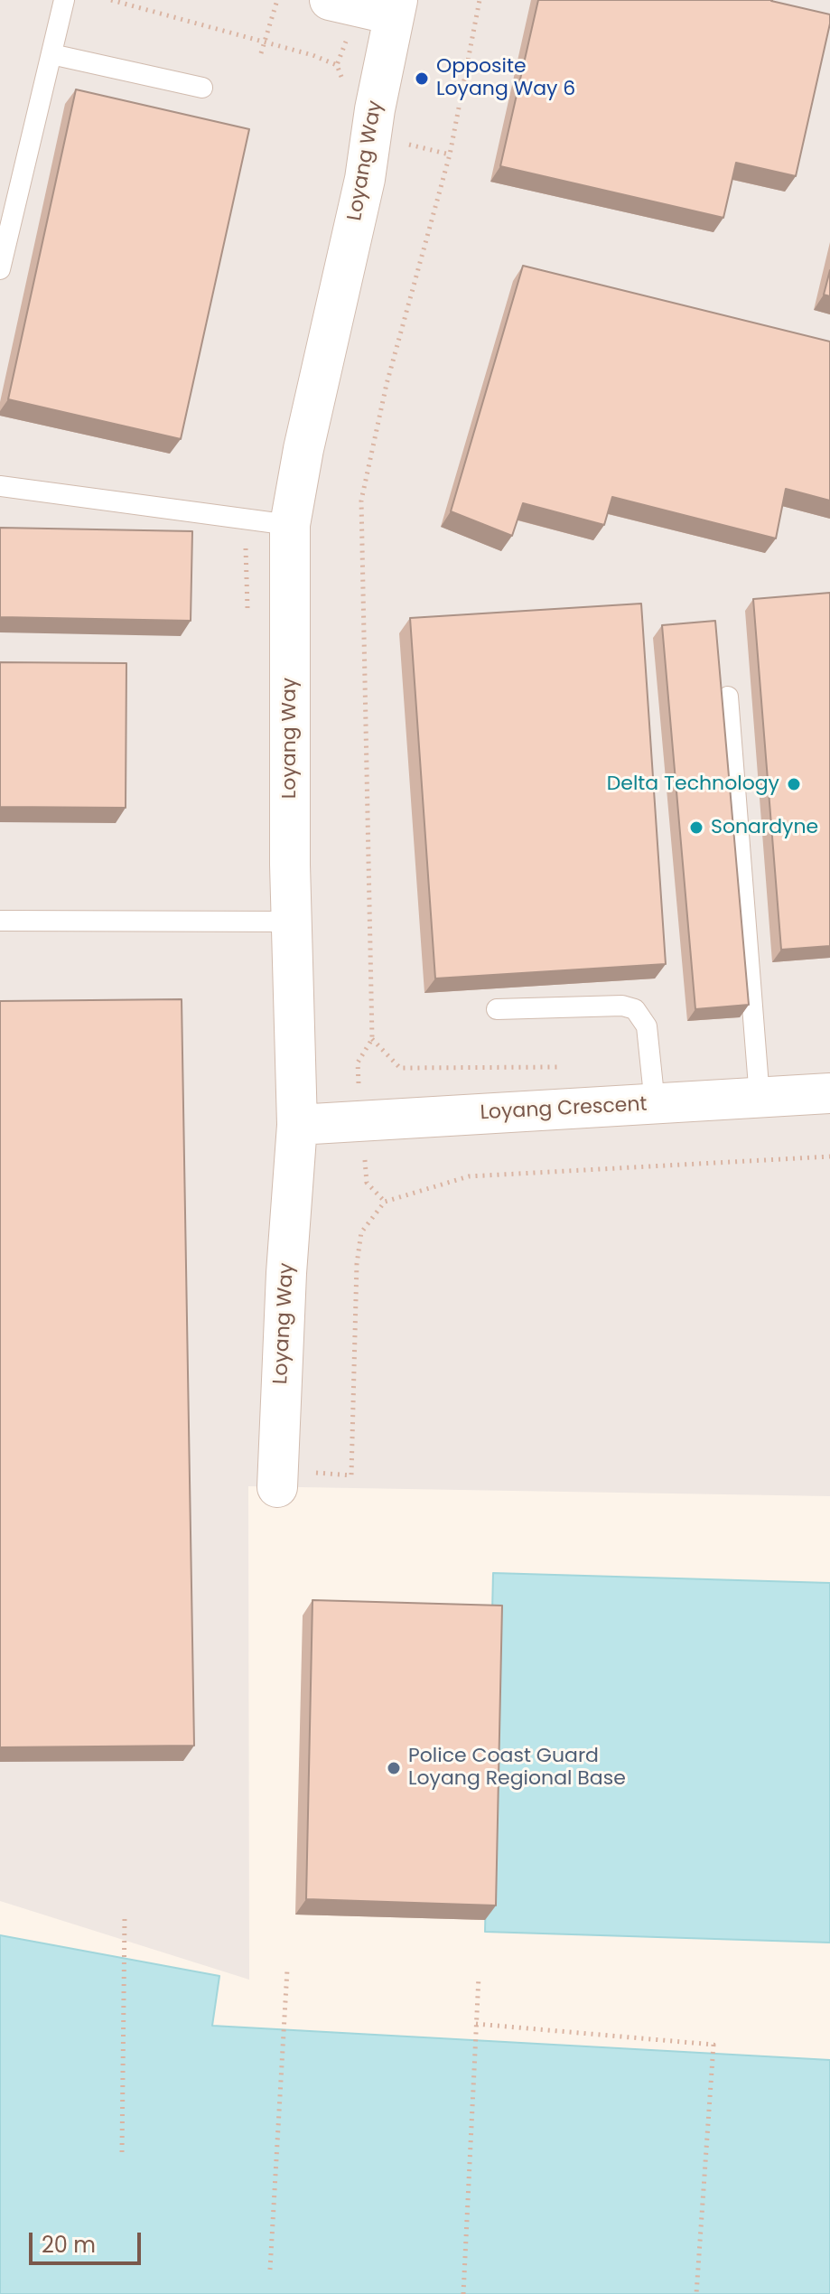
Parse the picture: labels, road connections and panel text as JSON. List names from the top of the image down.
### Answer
{
  "streets": {
    "street": ["Loyang Way", "Loyang Crescent"]
  },
  "crossings": [
    ["Loyang Way", "Loyang Crescent"]
  ],
  "places": [
    "Opposite Loyang Way 6",
    "Delta Technology",
    "Sonardyne",
    "Police Coast Guard Loyang Regional Base"
  ],
  "scale_bar": "20 m"
}
